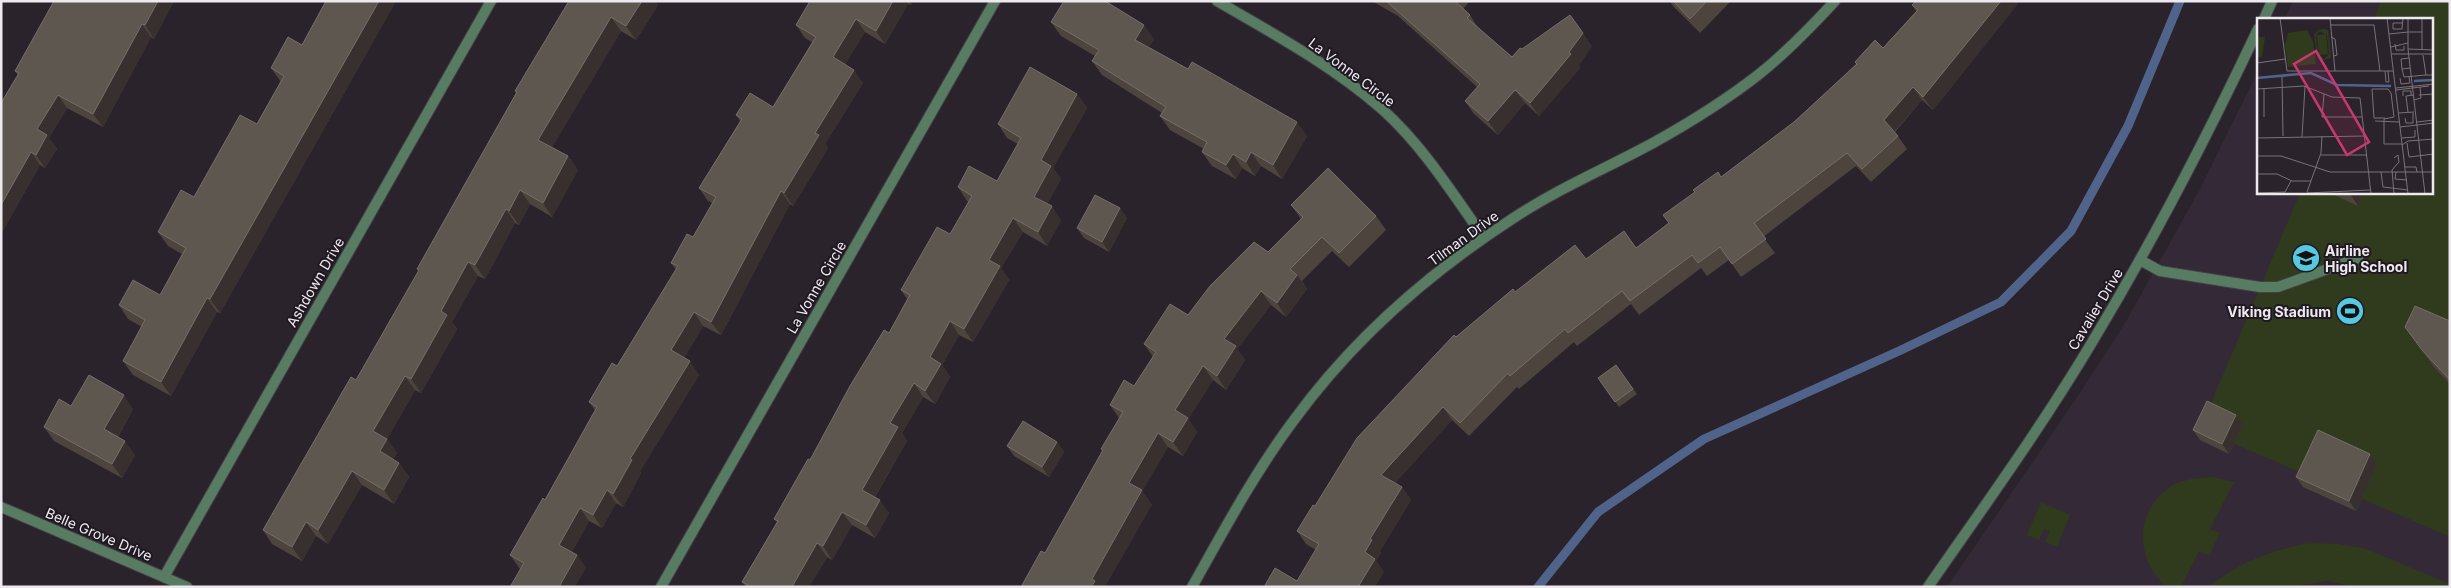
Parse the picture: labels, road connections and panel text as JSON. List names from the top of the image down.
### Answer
{
  "streets": {
    "street": [
      "La Vonne Circle",
      "Tilman Drive",
      "Ashdown Drive",
      "Cavalier Drive",
      "Belle Grove Drive"
    ]
  },
  "crossings": [
    ["La Vonne Circle", "Tilman Drive"],
    ["Ashdown Drive", "Belle Grove Drive"]
  ],
  "places": {
    "school or university": ["Airline High School"],
    "sports": ["Viking Stadium"]
  }
}
